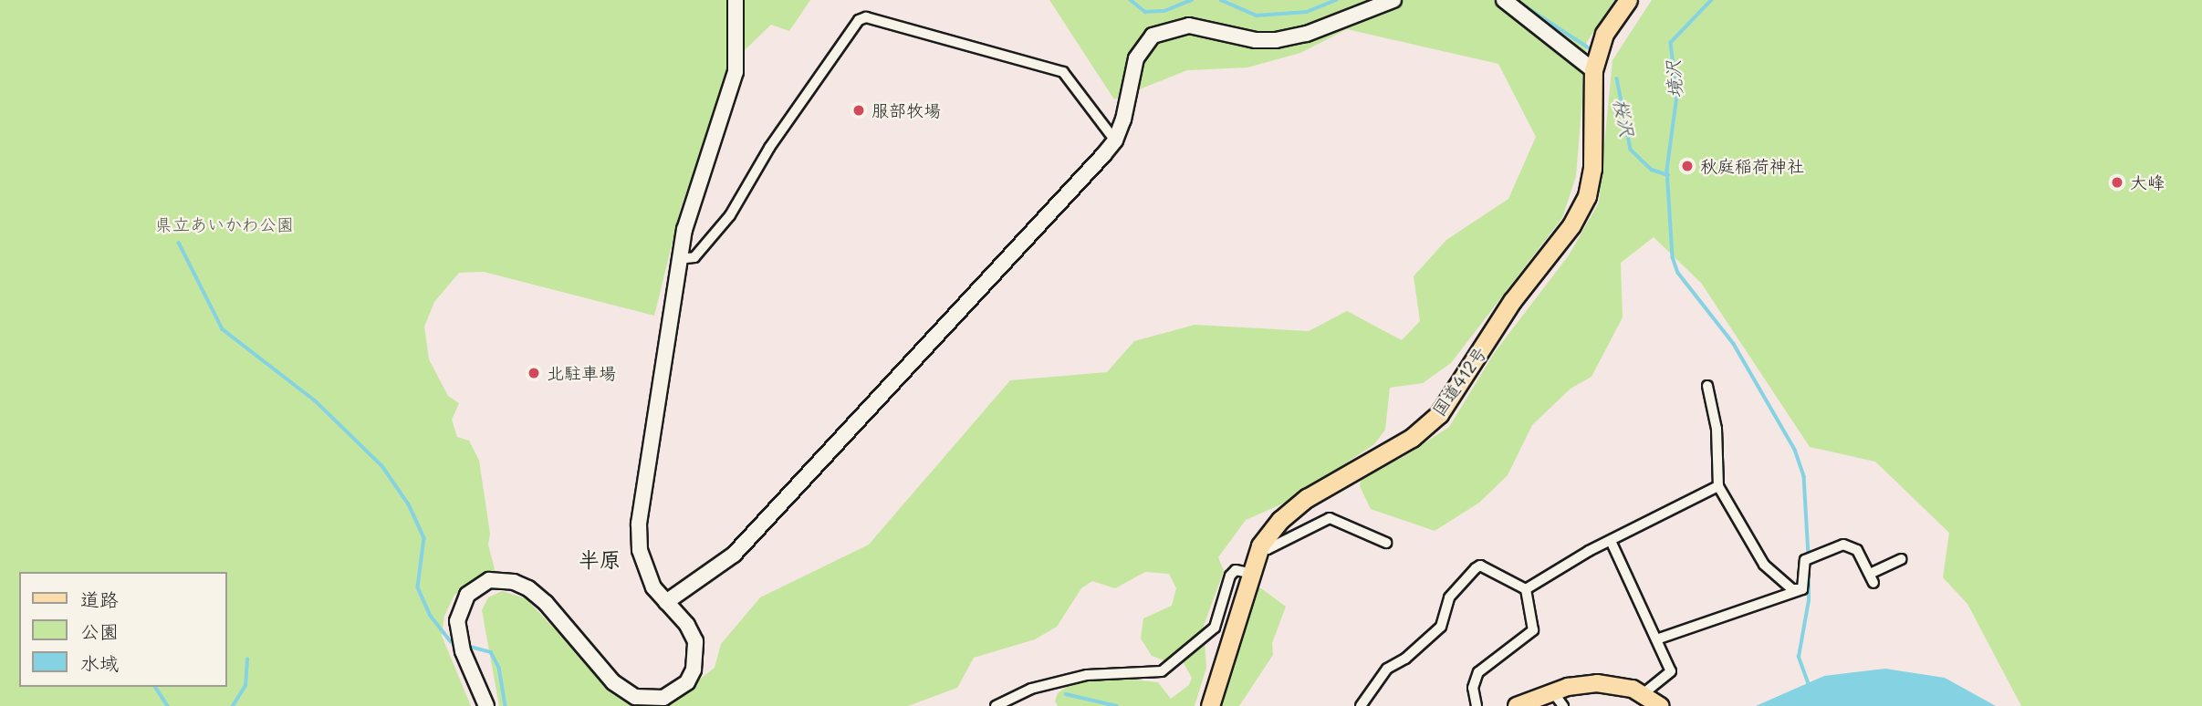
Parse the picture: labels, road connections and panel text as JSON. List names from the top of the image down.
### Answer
{
  "streets": {
    "highway": ["国道412号"]
  },
  "districts": ["半原"],
  "water": ["境沢", "桜沢"],
  "parks": ["県立あいかわ公園"],
  "places": [
    "服部牧場",
    "秋庭稲荷神社",
    "大峰",
    "北駐車場"
  ],
  "legend": ["道路", "公園", "水域"]
}
